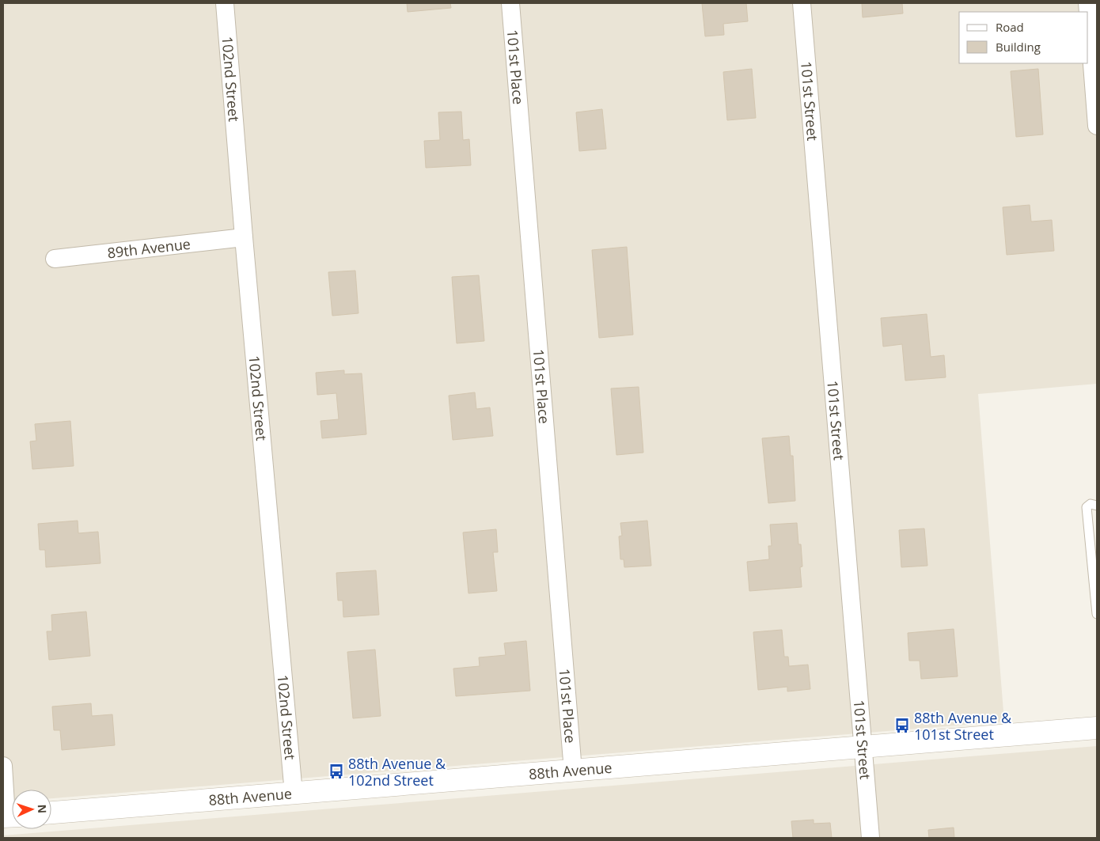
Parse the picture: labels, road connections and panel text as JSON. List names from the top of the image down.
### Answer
{
  "streets": {
    "street": [
      "101st Place",
      "102nd Street",
      "101st Street",
      "89th Avenue",
      "88th Avenue"
    ]
  },
  "crossings": [
    ["101st Place", "88th Avenue"],
    ["102nd Street", "89th Avenue"],
    ["102nd Street", "88th Avenue"],
    ["101st Street", "88th Avenue"]
  ],
  "places": {
    "bus stop": ["88th Avenue & 101st Street", "88th Avenue & 102nd Street"]
  },
  "legend": ["Road", "Building"],
  "north": "right"
}
